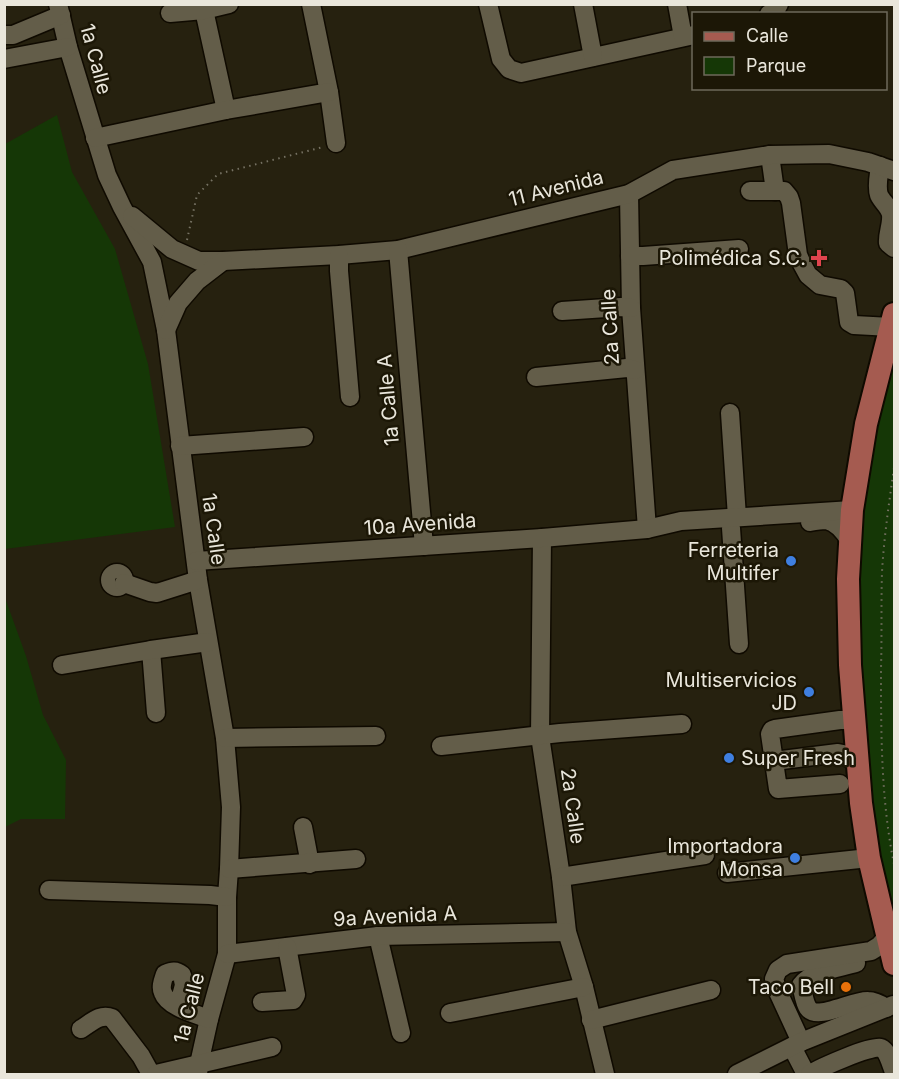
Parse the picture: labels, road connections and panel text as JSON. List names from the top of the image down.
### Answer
{
  "streets": {
    "street": [
      "1a Calle",
      "11 Avenida",
      "2a Calle",
      "1a Calle A",
      "10a Avenida",
      "9a Avenida A"
    ]
  },
  "crossings": [
    ["1a Calle", "11 Avenida"],
    ["1a Calle", "10a Avenida"],
    ["1a Calle", "9a Avenida A"],
    ["11 Avenida", "2a Calle"],
    ["11 Avenida", "1a Calle A"],
    ["2a Calle", "10a Avenida"],
    ["2a Calle", "9a Avenida A"],
    ["1a Calle A", "10a Avenida"]
  ],
  "places": {
    "health": ["Polimédica S.C."],
    "other": [
      "Ferreteria Multifer",
      "Multiservicios JD",
      "Super Fresh",
      "Importadora Monsa",
      "Taco Bell"
    ]
  },
  "legend": ["Calle", "Parque"]
}
